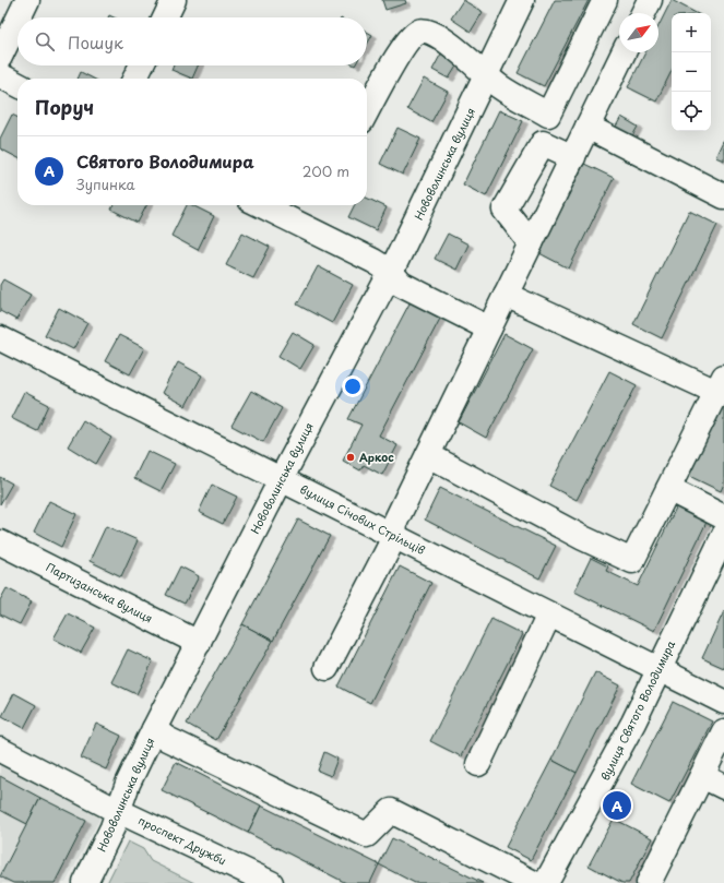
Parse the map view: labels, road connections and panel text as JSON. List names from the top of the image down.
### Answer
{
  "streets": {
    "street": [
      "Нововолинська вулиця",
      "вулиця Січових Стрільців",
      "Партизанська вулиця",
      "вулиця Святого Володимира",
      "проспект Дружби"
    ]
  },
  "crossings": [
    ["Нововолинська вулиця", "вулиця Січових Стрільців"],
    ["Нововолинська вулиця", "Партизанська вулиця"],
    ["Нововолинська вулиця", "проспект Дружби"],
    ["вулиця Січових Стрільців", "вулиця Святого Володимира"]
  ],
  "places": ["Аркос"],
  "north": "top right",
  "page": {
    "map_buttons": ["+", "−"],
    "search": "Пошук",
    "heading": "Поруч",
    "list": [
      {
        "mark": "A",
        "name": "Святого Володимира",
        "note": "Зупинка",
        "value": "200 m"
      }
    ],
    "pins": "A"
  }
}
